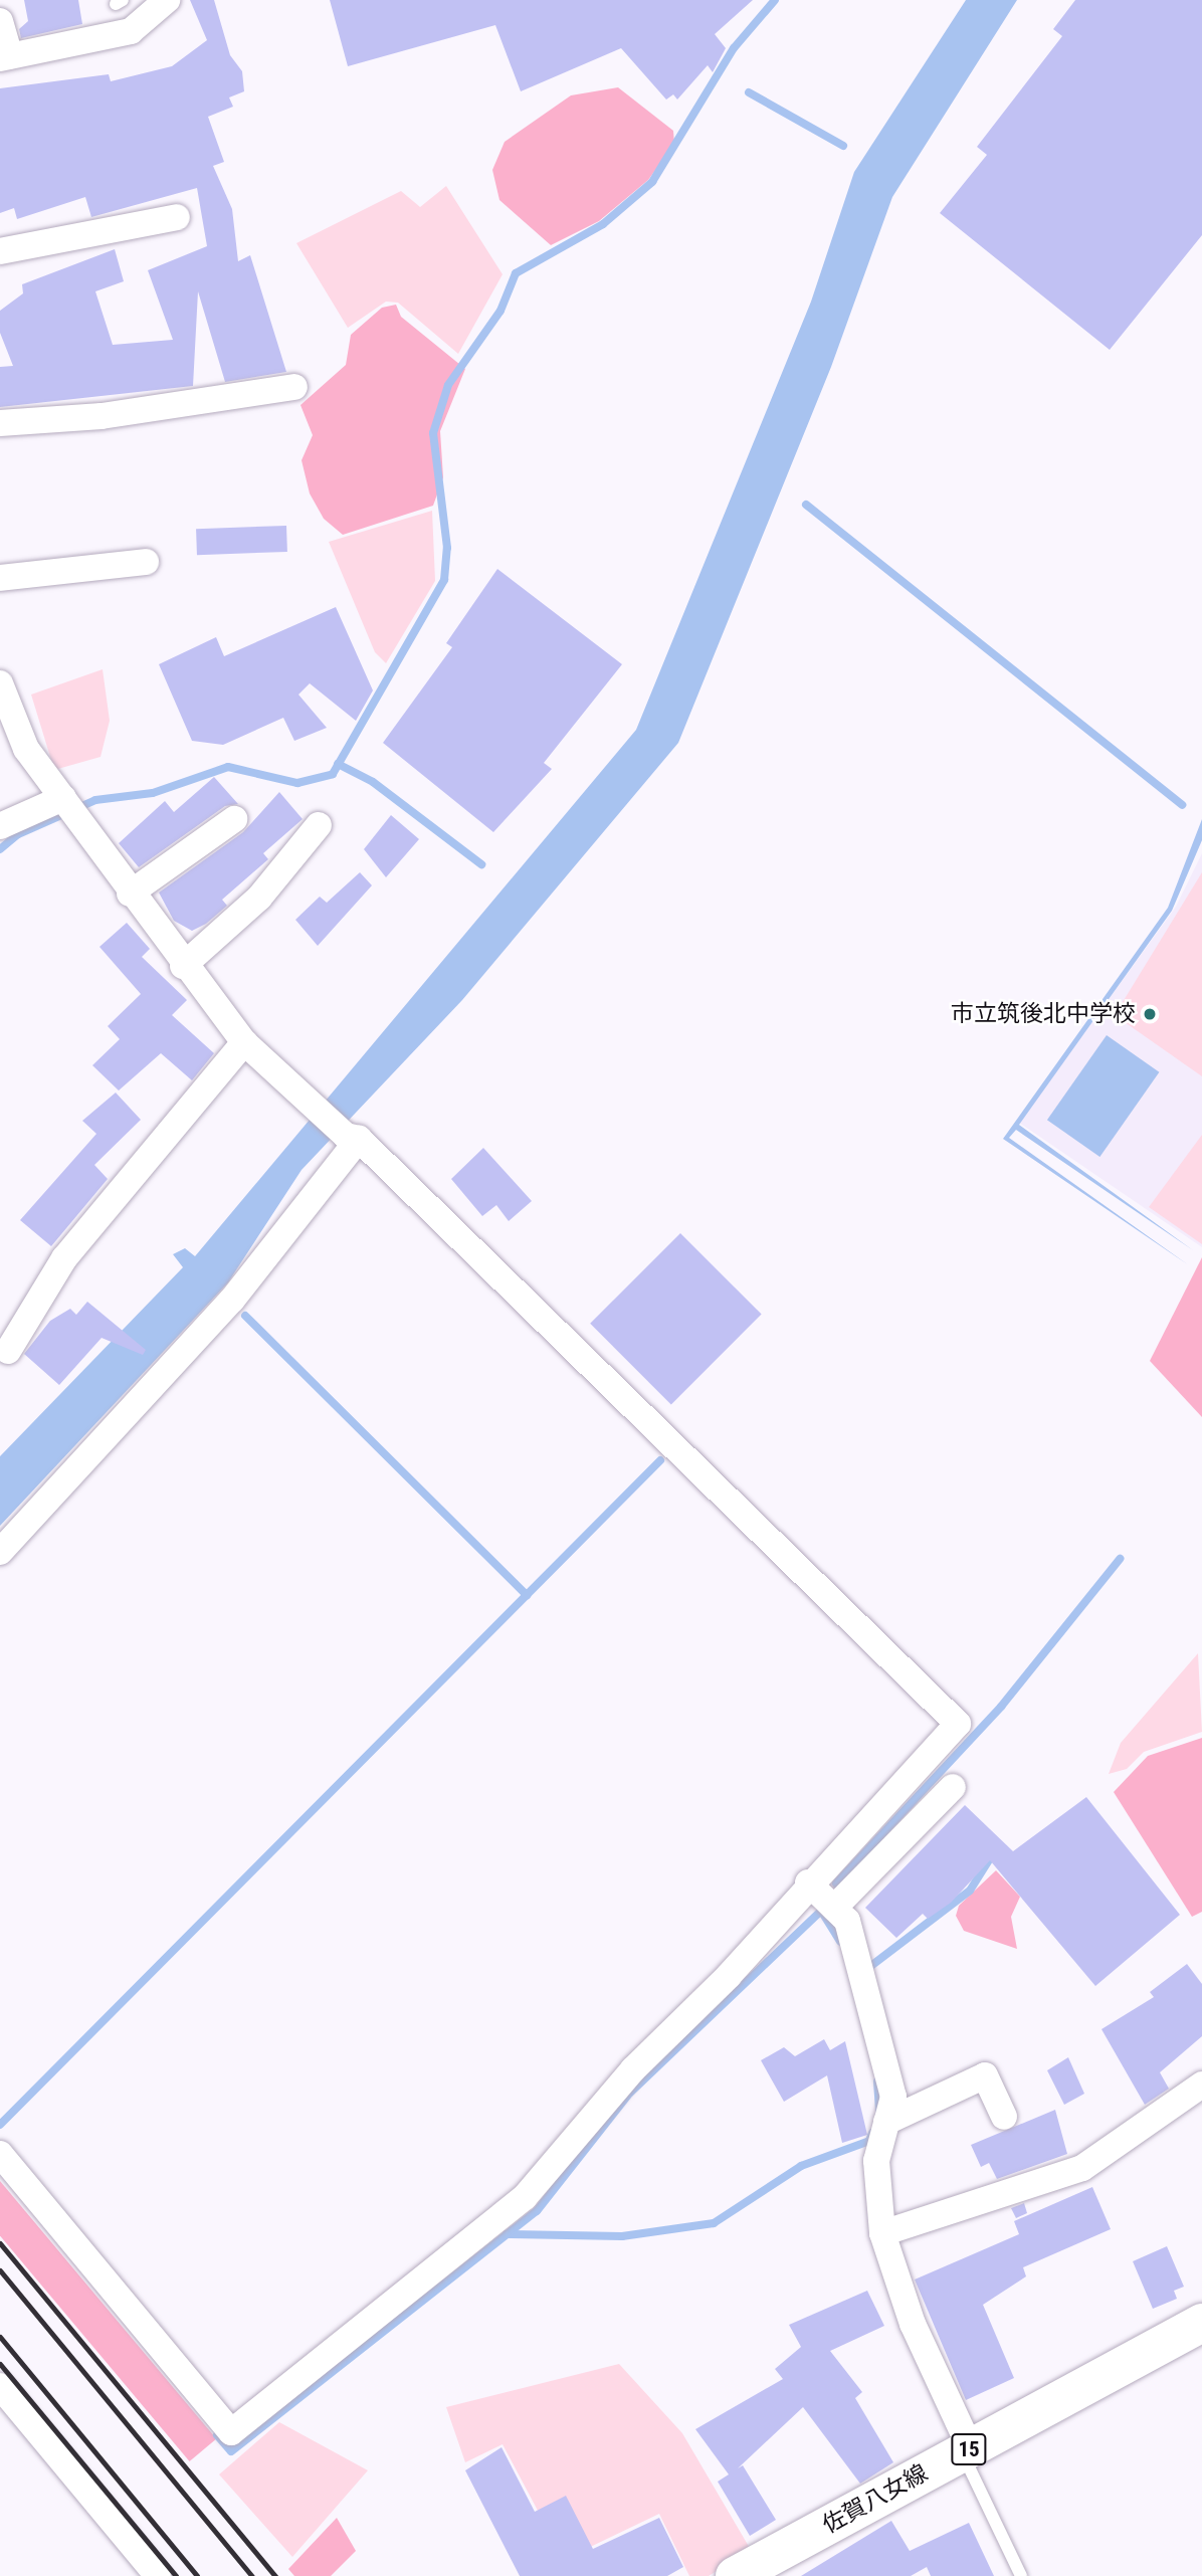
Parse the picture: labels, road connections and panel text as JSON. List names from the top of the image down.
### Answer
{
  "streets": {
    "main road": ["15", "佐賀八女線"]
  },
  "places": ["市立筑後北中学校"]
}
